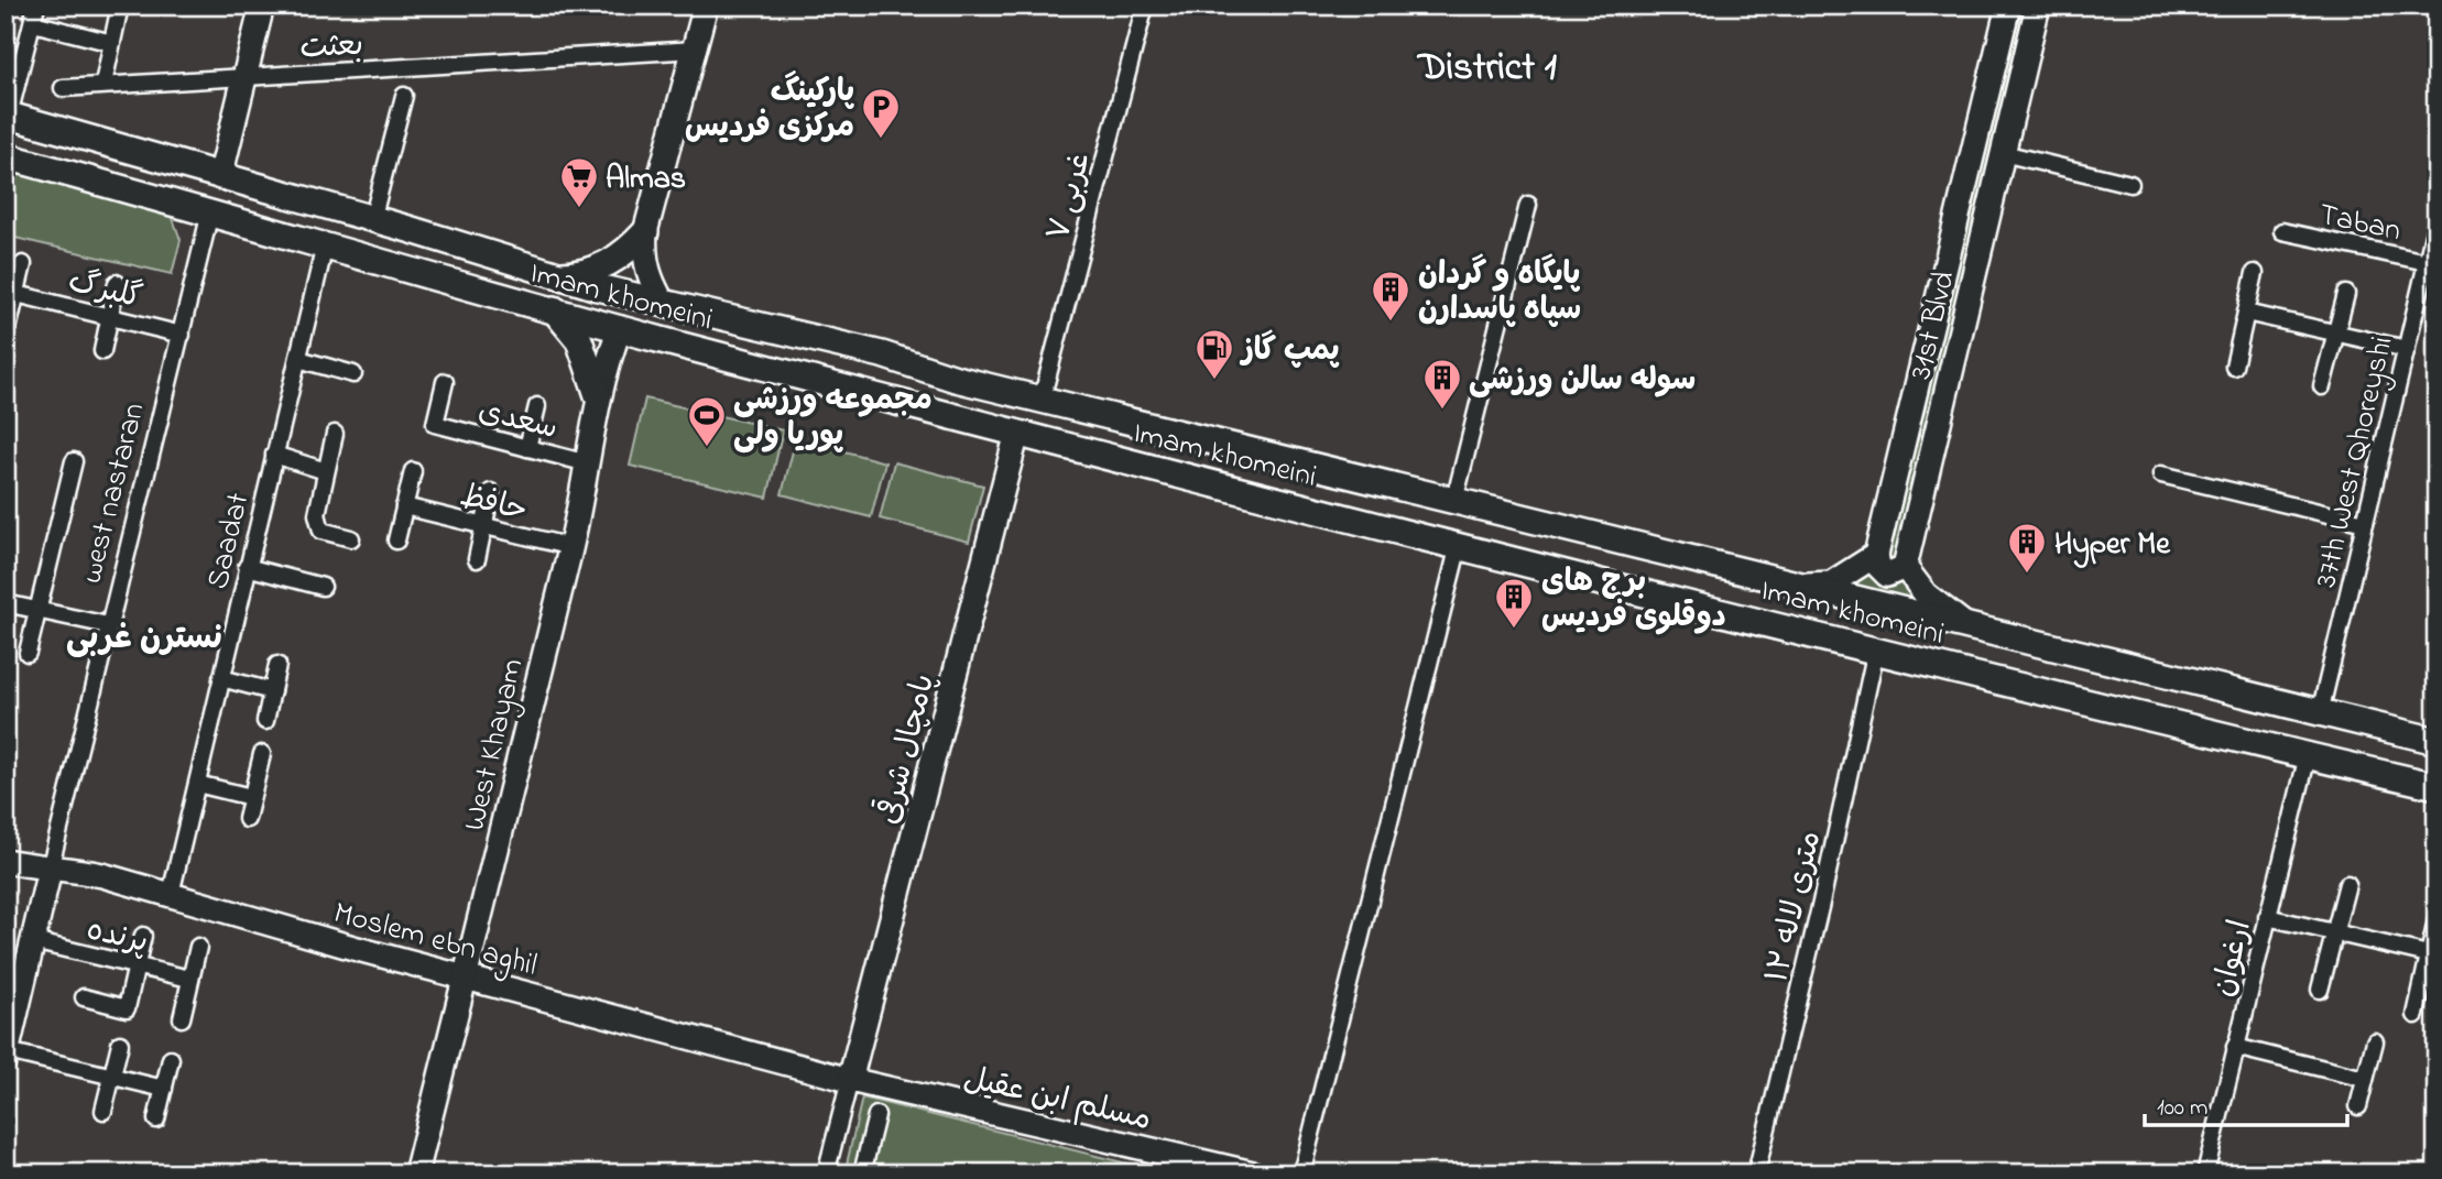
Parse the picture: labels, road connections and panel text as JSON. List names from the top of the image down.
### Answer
{
  "streets": {
    "main road": ["Imam khomeini"],
    "street": [
      "بعثت",
      "۷ غربی",
      "Taban",
      "گلبرگ",
      "31st Blvd",
      "سعدی",
      "37th West Qhoreyshi",
      "west nastaran",
      "حافظ",
      "Saadat",
      "West Khayam",
      "پامچال شرقی",
      "۱۲ متری لاله",
      "پرنده",
      "Moslem ebn aghil",
      "ارغوان",
      "مسلم ابن عقیل"
    ]
  },
  "crossings": [
    ["۷ غربی", "Imam khomeini"],
    ["Taban", "37th West Qhoreyshi"],
    ["گلبرگ", "west nastaran"],
    ["Imam khomeini", "37th West Qhoreyshi"],
    ["Imam khomeini", "west nastaran"],
    ["Imam khomeini", "Saadat"],
    ["Imam khomeini", "West Khayam"],
    ["Imam khomeini", "پامچال شرقی"],
    ["Imam khomeini", "۱۲ متری لاله"],
    ["Imam khomeini", "ارغوان"],
    ["سعدی", "West Khayam"],
    ["west nastaran", "پرنده"],
    ["west nastaran", "Moslem ebn aghil"],
    ["حافظ", "West Khayam"],
    ["Saadat", "Moslem ebn aghil"],
    ["West Khayam", "Moslem ebn aghil"],
    ["پامچال شرقی", "Moslem ebn aghil"],
    ["پامچال شرقی", "مسلم ابن عقیل"],
    ["Moslem ebn aghil", "مسلم ابن عقیل"]
  ],
  "districts": ["District 1", "نسترن غربی"],
  "places": {
    "parking": ["پارکینگ مرکزی فردیس"],
    "supermarket": ["Almas"],
    "building": [
      "پایگاه و گردان سپاه پاسدارن",
      "سوله سالن ورزشی",
      "Hyper Me",
      "برج های دوقلوی فردیس"
    ],
    "fuel station": ["پمپ گاز"],
    "sports": ["مجموعه ورزشی پوریا ولی"]
  },
  "scale_bar": "100 m"
}
